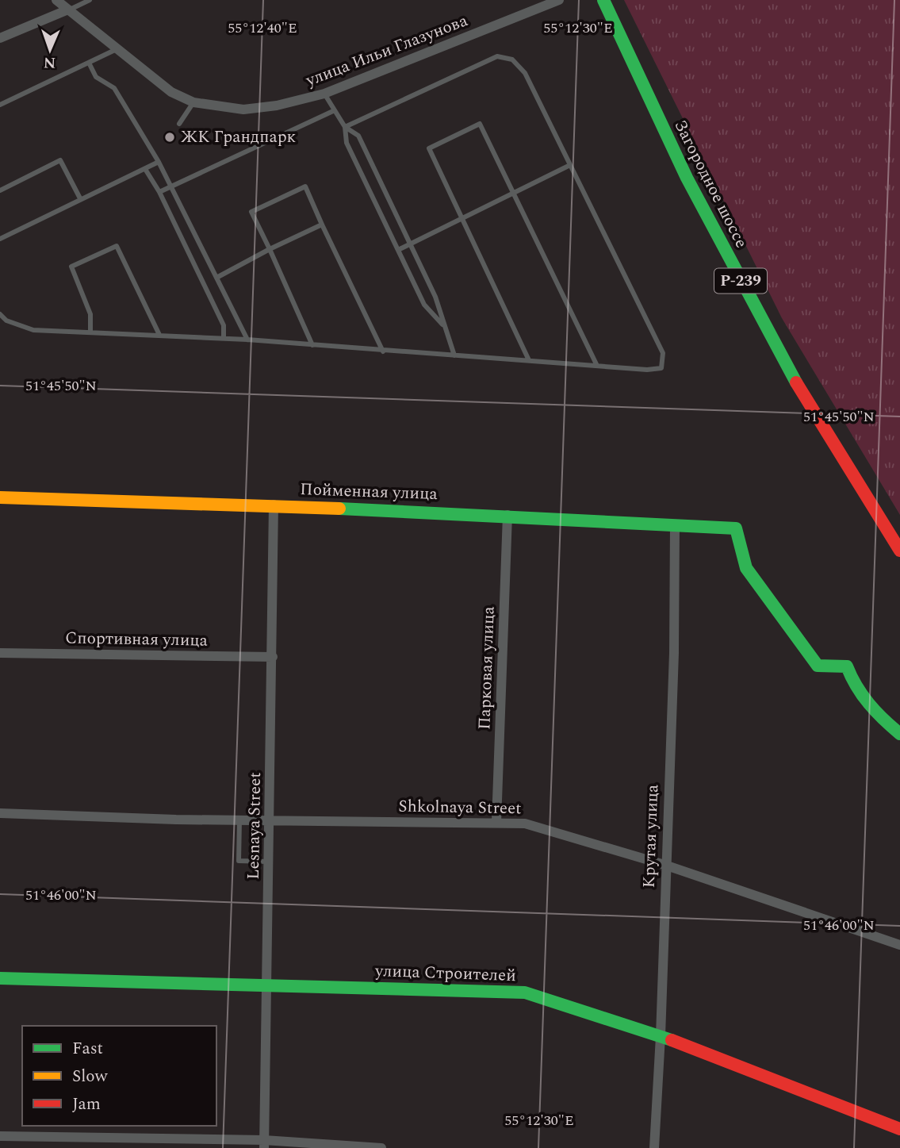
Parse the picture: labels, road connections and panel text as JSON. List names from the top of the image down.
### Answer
{
  "streets": {
    "main road": [
      "Загородное шоссе",
      "Р-239",
      "Пойменная улица",
      "улица Строителей"
    ],
    "street": [
      "улица Ильи Глазунова",
      "Спортивная улица",
      "Парковая улица",
      "Shkolnaya Street",
      "Lesnaya Street",
      "Крутая улица"
    ]
  },
  "crossings": [
    ["Пойменная улица", "Парковая улица"],
    ["Пойменная улица", "Lesnaya Street"],
    ["Пойменная улица", "Крутая улица"],
    ["Спортивная улица", "Lesnaya Street"],
    ["Парковая улица", "Shkolnaya Street"],
    ["Shkolnaya Street", "Lesnaya Street"],
    ["Shkolnaya Street", "Крутая улица"],
    ["Lesnaya Street", "улица Строителей"],
    ["Крутая улица", "улица Строителей"]
  ],
  "places": ["ЖК Грандпарк"],
  "legend": ["Fast", "Slow", "Jam"],
  "north": "bottom",
  "coordinates": [
    "55°12'40\"E",
    "55°12'30\"E",
    "51°45'50\"N",
    "51°46'00\"N"
  ]
}
